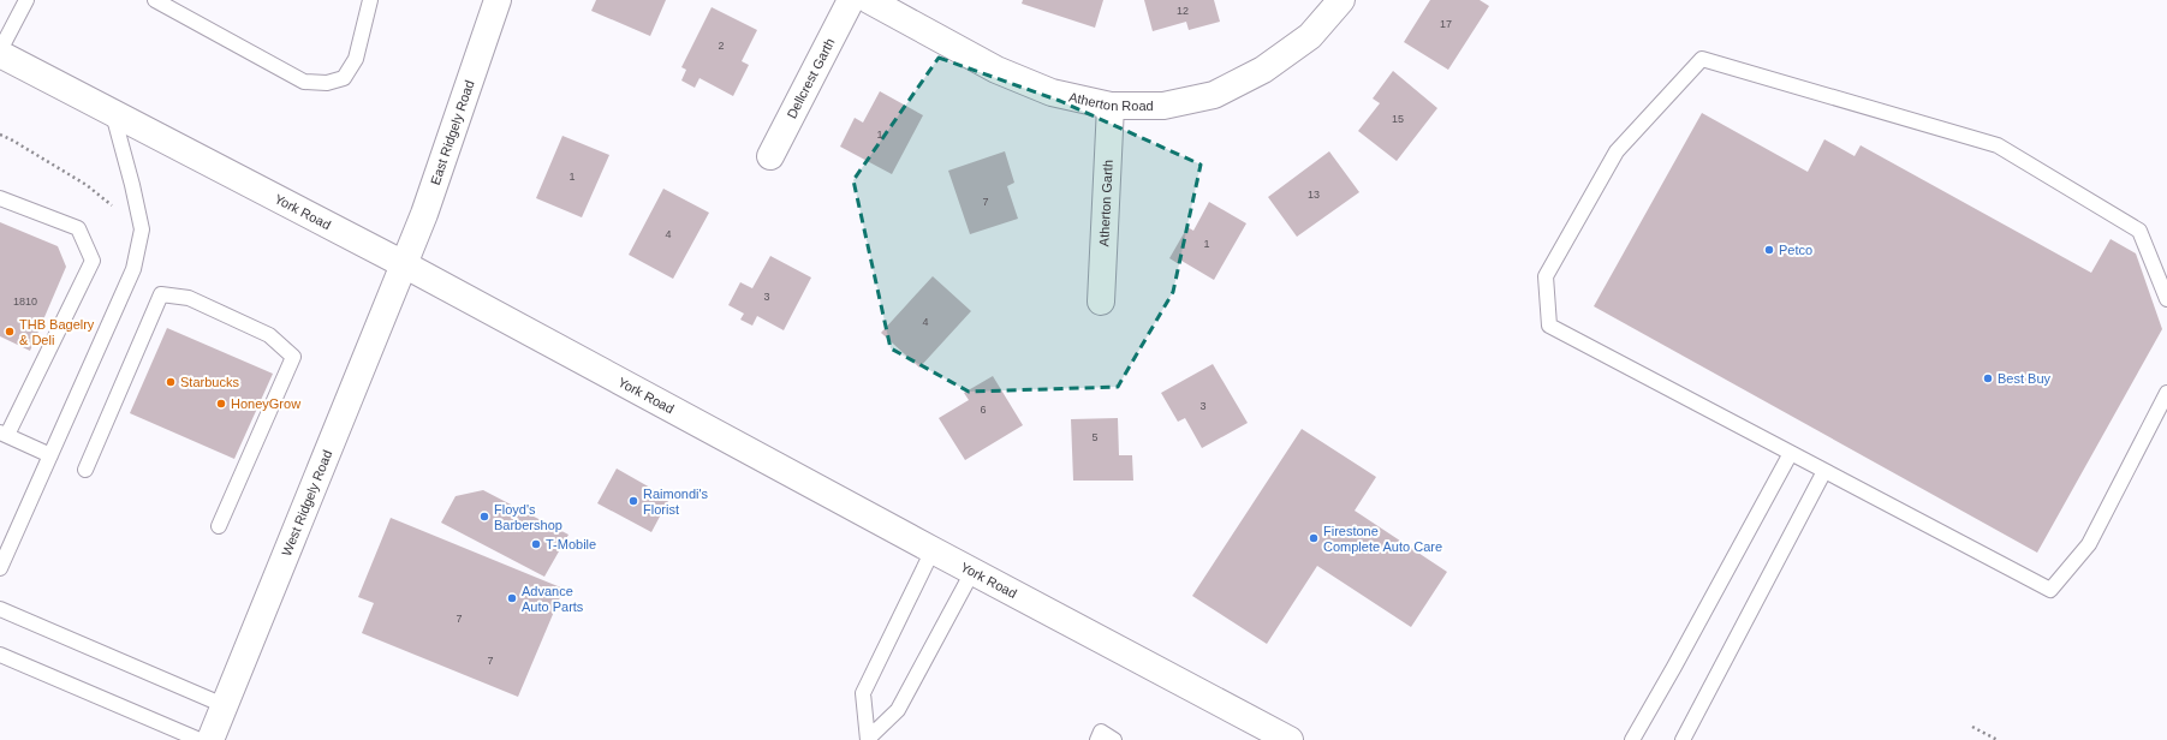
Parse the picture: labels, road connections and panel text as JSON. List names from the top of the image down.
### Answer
{
  "streets": {
    "street": [
      "Dellcrest Garth",
      "Atherton Road",
      "East Ridgely Road",
      "Atherton Garth",
      "York Road",
      "West Ridgely Road"
    ]
  },
  "crossings": [
    ["Atherton Road", "Atherton Garth"],
    ["East Ridgely Road", "York Road"],
    ["East Ridgely Road", "West Ridgely Road"],
    ["York Road", "West Ridgely Road"]
  ],
  "places": [
    "Petco",
    "THB Bagelry & Deli",
    "Best Buy",
    "Starbucks",
    "HoneyGrow",
    "Raimondi's Florist",
    "Floyd's Barbershop",
    "Firestone Complete Auto Care",
    "T-Mobile",
    "Advance Auto Parts"
  ],
  "house_numbers": [
    "12",
    "17",
    "2",
    "15",
    "1",
    "1",
    "13",
    "7",
    "4",
    "1",
    "3",
    "1810",
    "4",
    "3",
    "6",
    "5",
    "7",
    "7"
  ]
}
